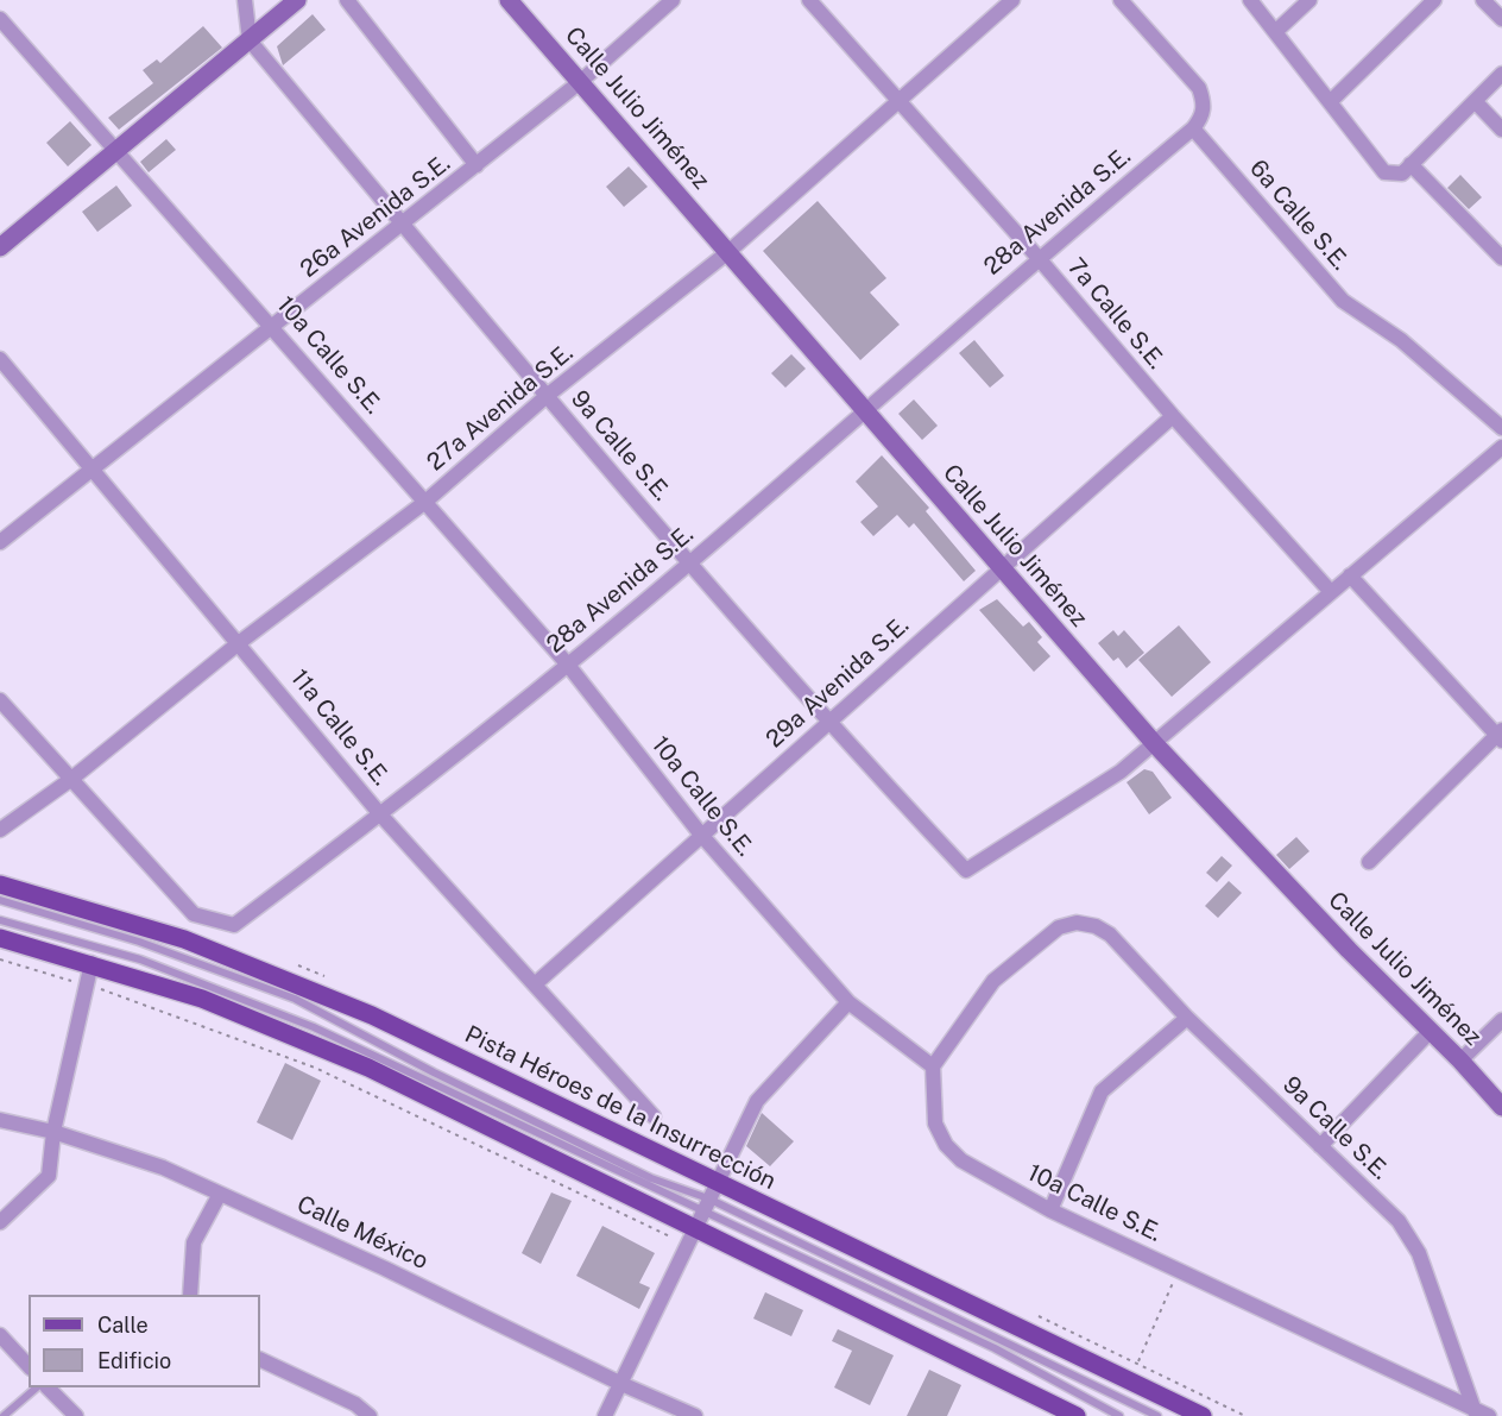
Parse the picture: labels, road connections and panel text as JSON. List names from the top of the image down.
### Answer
{
  "streets": {
    "main road": ["Calle Julio Jiménez", "Pista Héroes de la Insurrección"],
    "street": [
      "28a Avenida S.E.",
      "6a Calle S.E.",
      "26a Avenida S.E.",
      "7a Calle S.E.",
      "10a Calle S.E.",
      "27a Avenida S.E.",
      "9a Calle S.E.",
      "29a Avenida S.E.",
      "11a Calle S.E.",
      "Calle México"
    ]
  },
  "crossings": [
    ["Calle Julio Jiménez", "28a Avenida S.E."],
    ["Calle Julio Jiménez", "26a Avenida S.E."],
    ["Calle Julio Jiménez", "27a Avenida S.E."],
    ["Calle Julio Jiménez", "9a Calle S.E."],
    ["Calle Julio Jiménez", "29a Avenida S.E."],
    ["28a Avenida S.E.", "6a Calle S.E."],
    ["28a Avenida S.E.", "7a Calle S.E."],
    ["28a Avenida S.E.", "10a Calle S.E."],
    ["28a Avenida S.E.", "27a Avenida S.E."],
    ["28a Avenida S.E.", "9a Calle S.E."],
    ["28a Avenida S.E.", "11a Calle S.E."],
    ["26a Avenida S.E.", "10a Calle S.E."],
    ["26a Avenida S.E.", "9a Calle S.E."],
    ["26a Avenida S.E.", "11a Calle S.E."],
    ["7a Calle S.E.", "27a Avenida S.E."],
    ["7a Calle S.E.", "29a Avenida S.E."],
    ["10a Calle S.E.", "27a Avenida S.E."],
    ["10a Calle S.E.", "9a Calle S.E."],
    ["10a Calle S.E.", "29a Avenida S.E."],
    ["27a Avenida S.E.", "9a Calle S.E."],
    ["27a Avenida S.E.", "11a Calle S.E."],
    ["9a Calle S.E.", "29a Avenida S.E."],
    ["29a Avenida S.E.", "11a Calle S.E."]
  ],
  "legend": ["Calle", "Edificio"]
}
